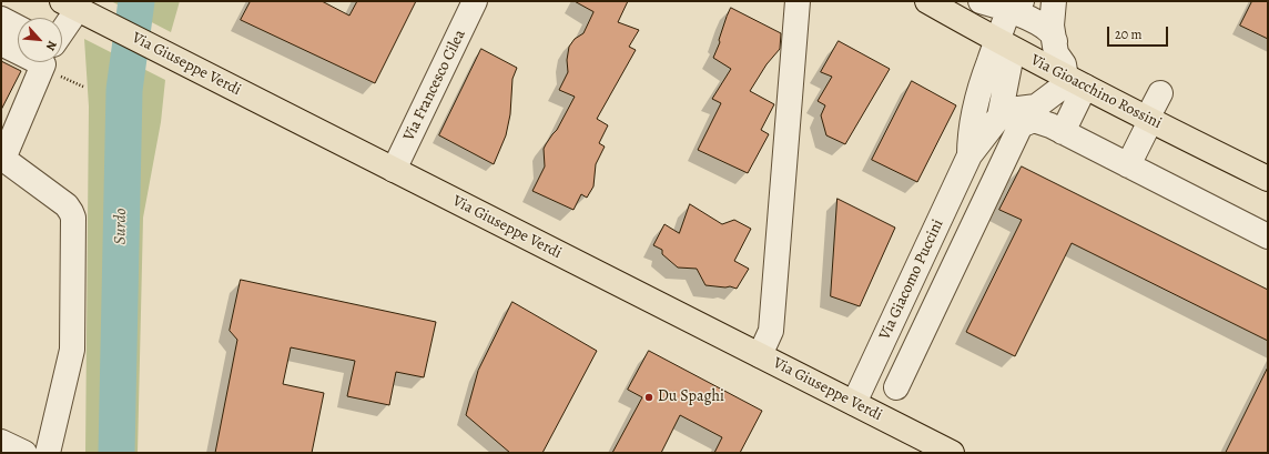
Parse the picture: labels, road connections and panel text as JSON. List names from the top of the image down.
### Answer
{
  "streets": {
    "main road": ["Via Giuseppe Verdi", "Via Gioacchino Rossini"],
    "street": ["Via Francesco Cilea", "Via Giacomo Puccini"]
  },
  "crossings": [
    ["Via Giuseppe Verdi", "Via Francesco Cilea"],
    ["Via Giuseppe Verdi", "Via Giacomo Puccini"],
    ["Via Gioacchino Rossini", "Via Giacomo Puccini"]
  ],
  "water": ["Surdo"],
  "places": ["Du Spaghi"],
  "scale_bar": "20 m",
  "north": "bottom right"
}
